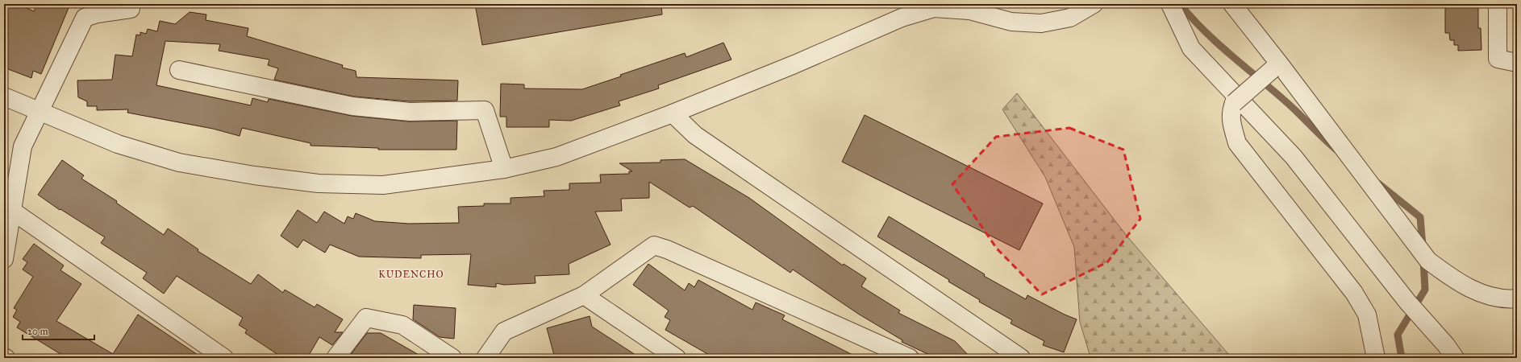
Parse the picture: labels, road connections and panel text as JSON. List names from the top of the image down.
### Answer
{
  "districts": ["KUDENCHO"],
  "scale_bar": "20 m"
}
